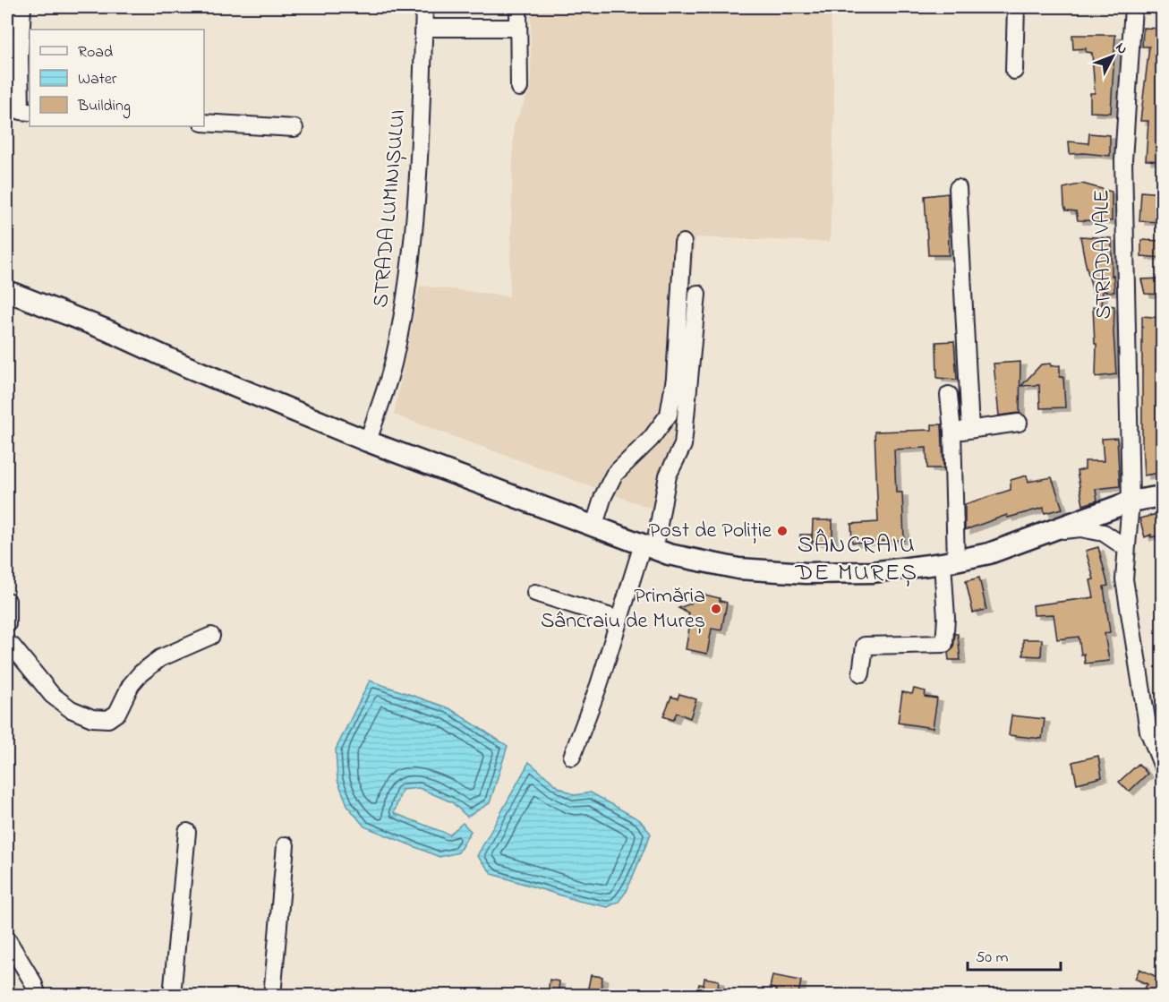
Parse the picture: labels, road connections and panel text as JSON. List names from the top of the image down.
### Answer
{
  "streets": {
    "street": ["STRADA LUMINIȘULUI", "STRADA VALE"]
  },
  "districts": ["SÂNCRAIU DE MUREȘ"],
  "places": ["Post de Poliție", "Primăria Sâncraiu de Mureș"],
  "legend": ["Road", "Water", "Building"],
  "scale_bar": "50 m",
  "north": "top right"
}
